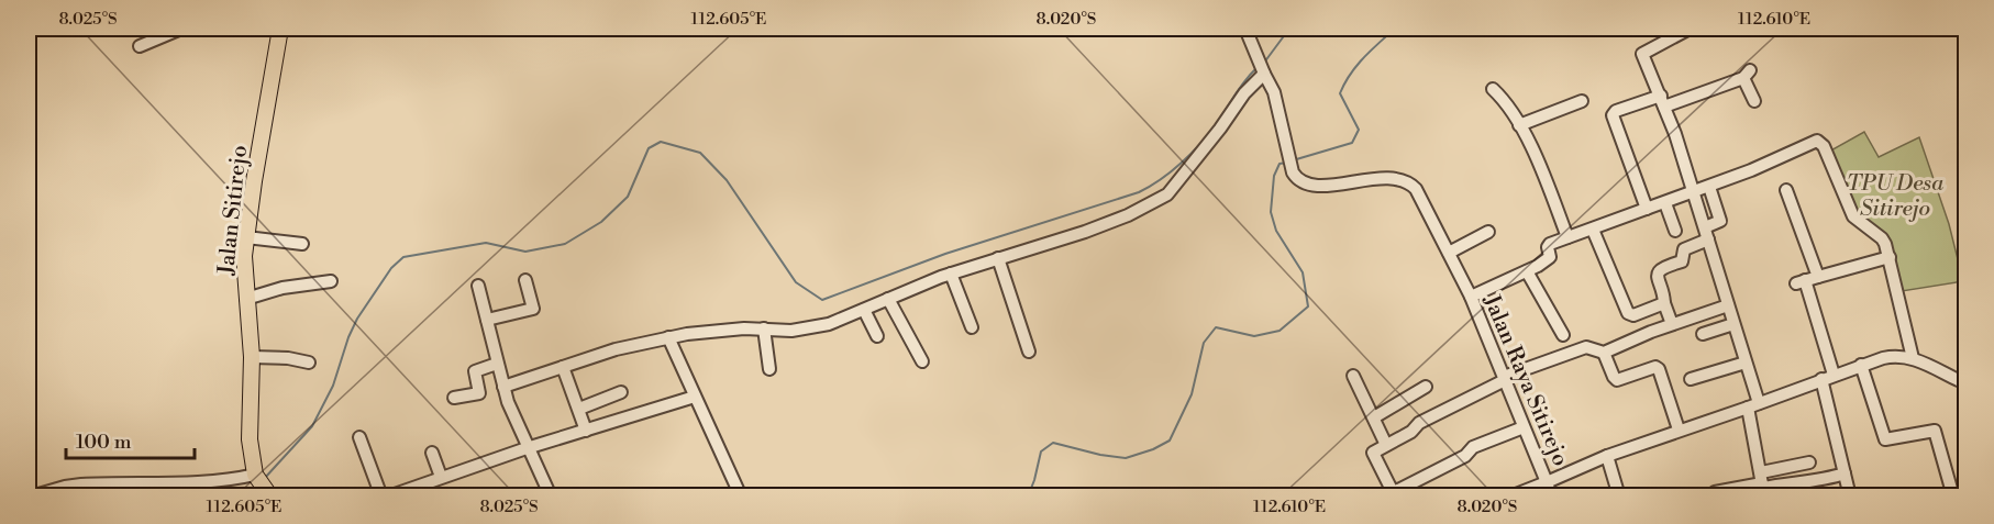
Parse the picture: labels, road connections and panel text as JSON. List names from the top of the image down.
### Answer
{
  "streets": {
    "main road": ["Jalan Sitirejo"],
    "street": ["Jalan Raya Sitirejo"]
  },
  "parks": ["TPU Desa Sitirejo"],
  "scale_bar": "100 m",
  "coordinates": [
    "8.025°S",
    "112.605°E",
    "8.020°S",
    "112.610°E"
  ]
}
